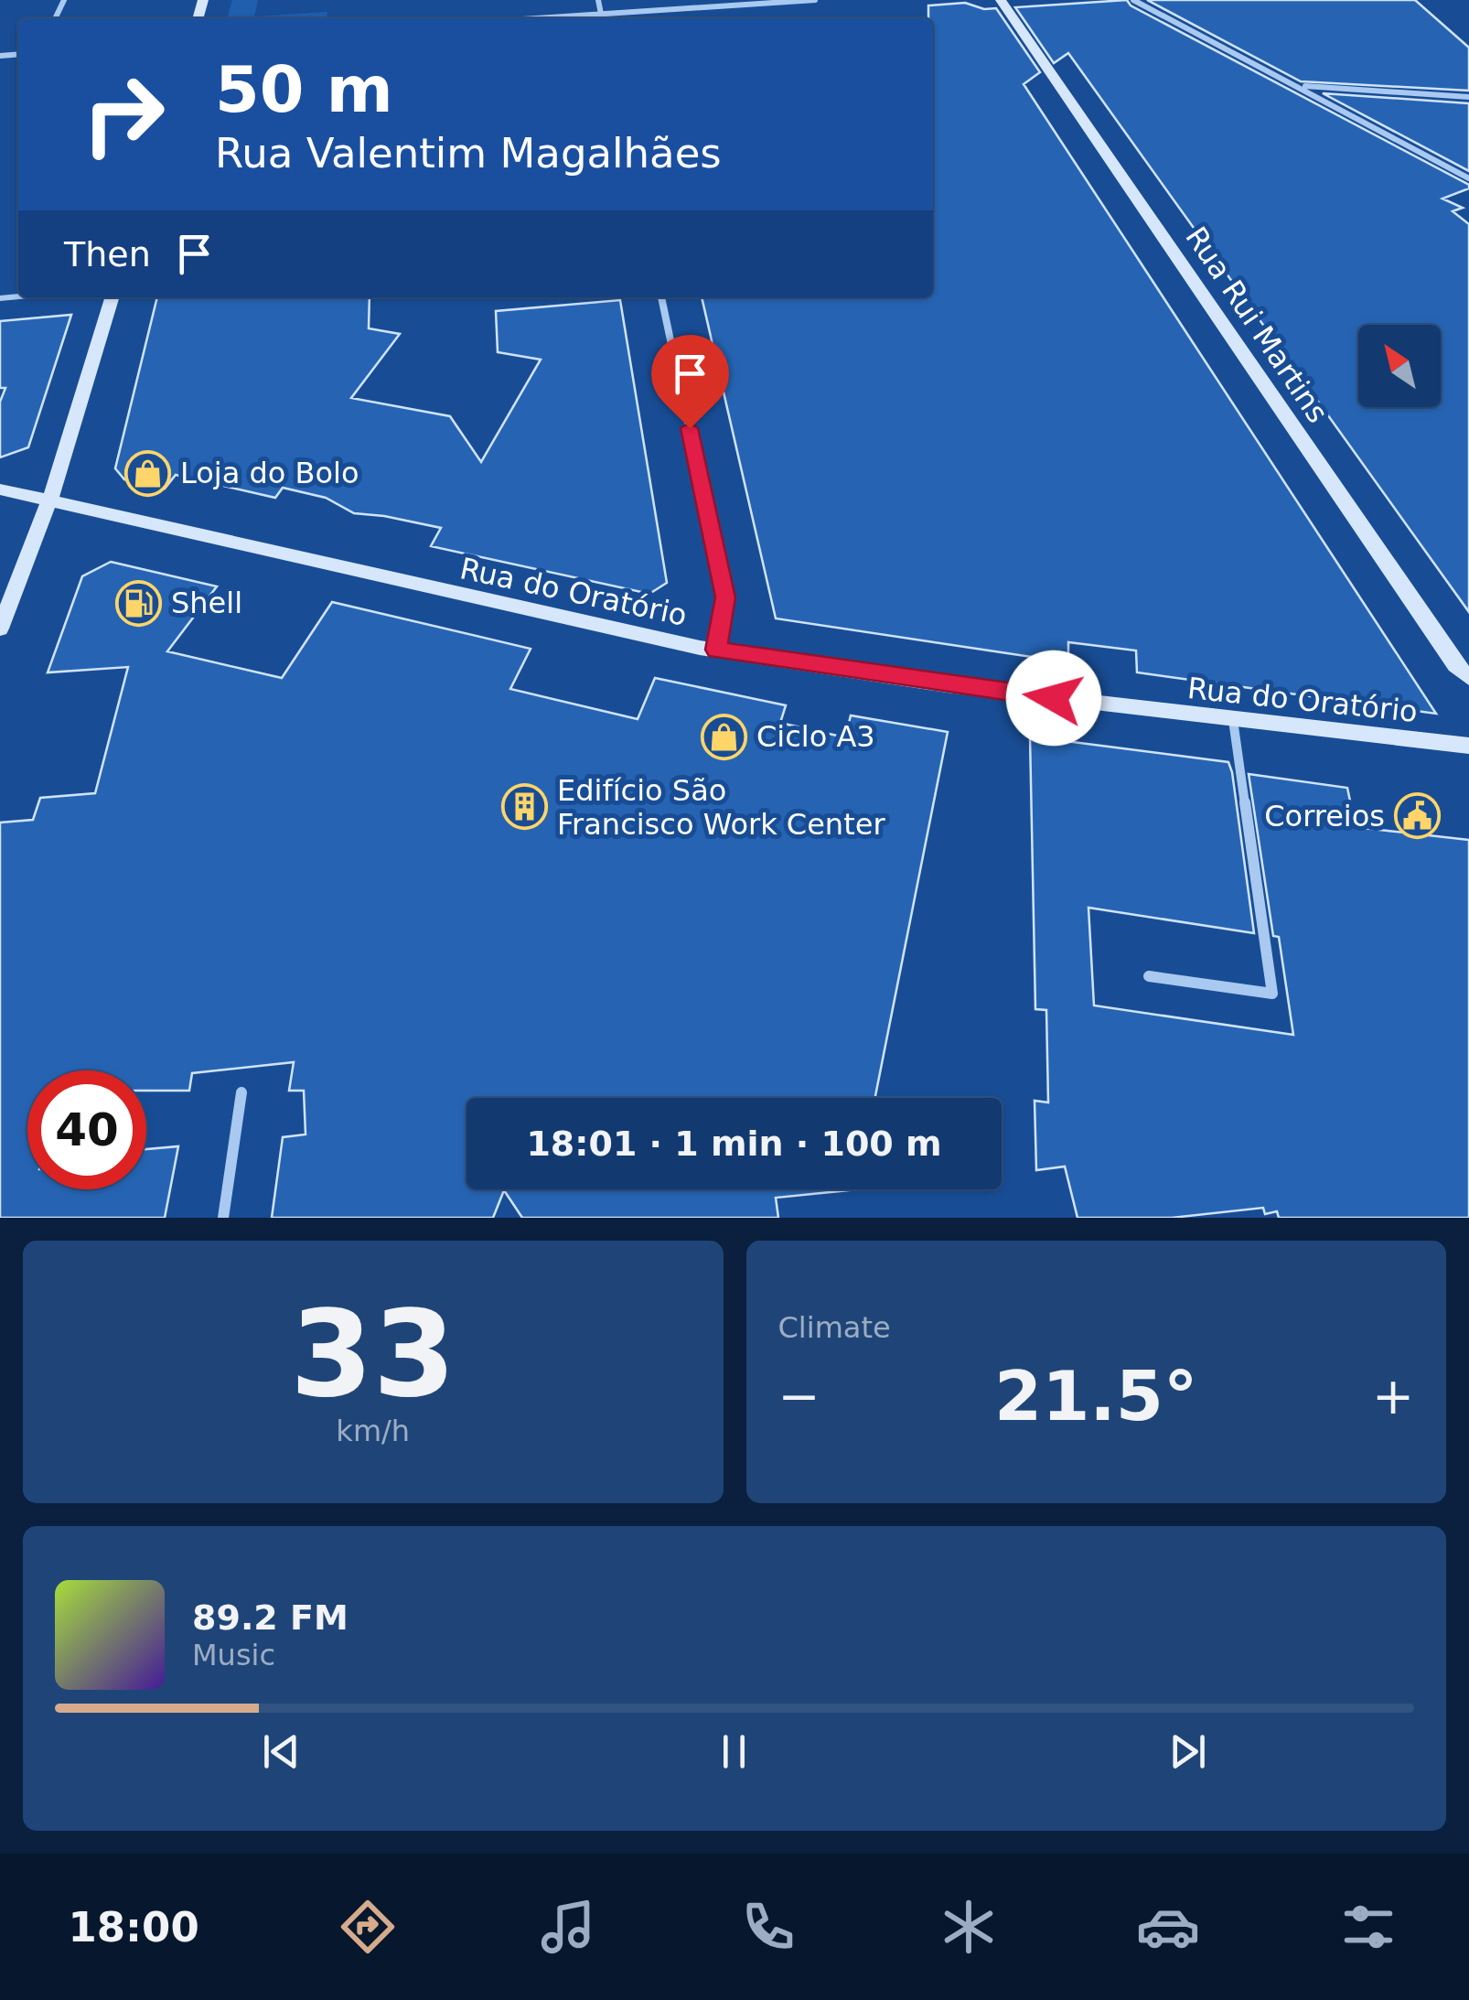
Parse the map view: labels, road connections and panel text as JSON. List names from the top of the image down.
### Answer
{
  "streets": {
    "main road": ["Rua Rui Martins", "Rua do Oratório"]
  },
  "places": {
    "shop": ["Loja do Bolo", "Ciclo A3"],
    "fuel station": ["Shell"],
    "building": ["Edifício São Francisco Work Center"],
    "public building": ["Correios"]
  },
  "north": "top left",
  "page": {
    "turn": ["50 m", "Rua Valentim Magalhães"],
    "then": "Then",
    "limit": "40",
    "trip": "18:01 · 1 min · 100 m",
    "tile": [
      ["33", "km/h"],
      "Climate"
    ],
    "heat": ["−", "21.5°", "+"],
    "song": ["89.2 FM", "Music"],
    "tabs": "18:00"
  }
}
